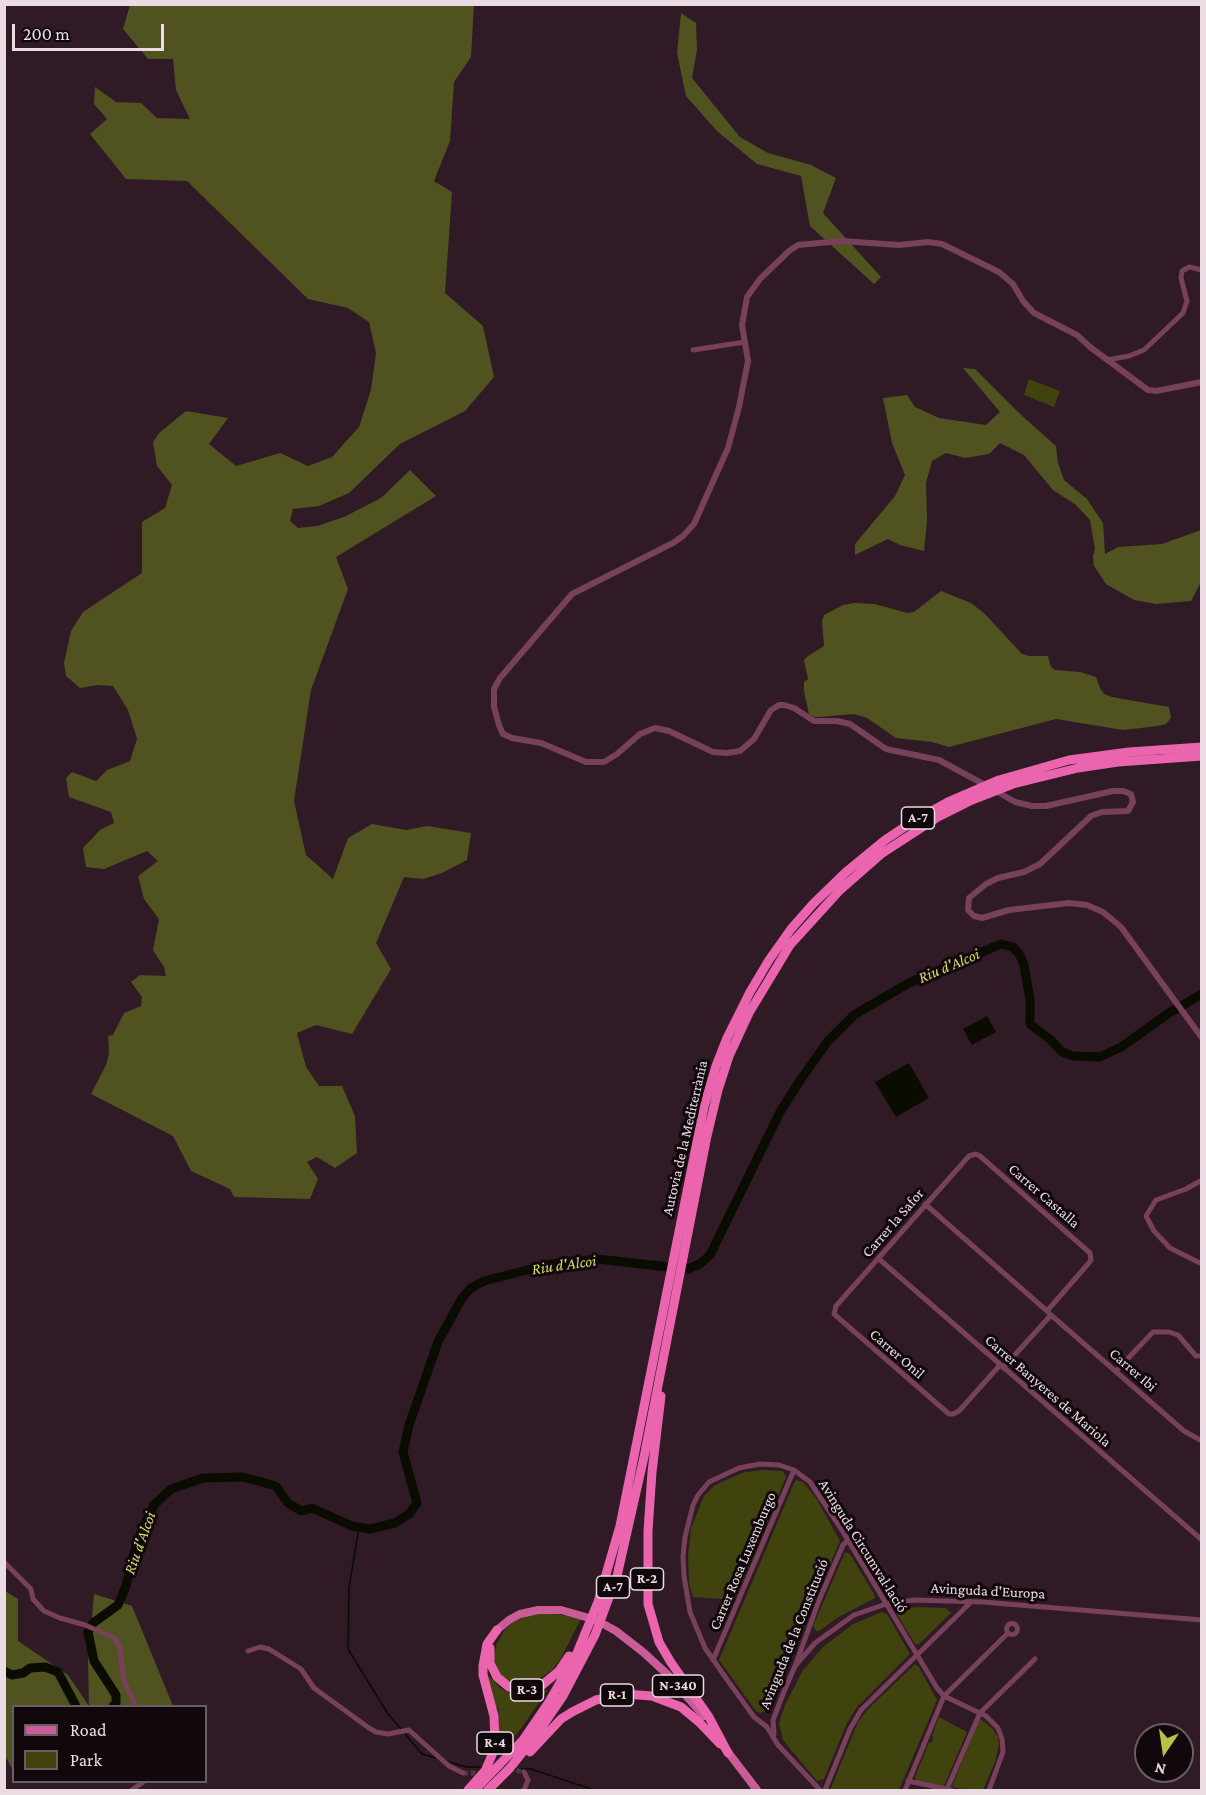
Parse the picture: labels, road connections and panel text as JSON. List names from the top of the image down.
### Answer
{
  "streets": {
    "highway": [
      "A-7",
      "Autovia de la Mediterrània",
      "R-2",
      "R-3",
      "R-1",
      "R-4"
    ],
    "main road": ["N-340"],
    "street": [
      "Carrer Castalla",
      "Carrer la Safor",
      "Carrer Onil",
      "Carrer Ibi",
      "Carrer Banyeres de Mariola",
      "Avinguda Circumval·lació",
      "Carrer Rosa Luxemburgo",
      "Avinguda d'Europa",
      "Avinguda de la Constitució"
    ]
  },
  "crossings": [
    ["Autovia de la Mediterrània", "R-2"],
    ["Autovia de la Mediterrània", "R-3"],
    ["Autovia de la Mediterrània", "R-1"],
    ["Carrer Castalla", "Carrer la Safor"],
    ["Carrer Castalla", "Carrer Ibi"],
    ["Carrer la Safor", "Carrer Onil"],
    ["Carrer la Safor", "Carrer Ibi"],
    ["Carrer la Safor", "Carrer Banyeres de Mariola"],
    ["Carrer Onil", "Carrer Banyeres de Mariola"],
    ["Avinguda Circumval·lació", "Carrer Rosa Luxemburgo"],
    ["Avinguda Circumval·lació", "Avinguda d'Europa"],
    ["Avinguda Circumval·lació", "Avinguda de la Constitució"],
    ["R-2", "N-340"],
    ["R-2", "R-1"],
    ["Avinguda d'Europa", "Avinguda de la Constitució"],
    ["N-340", "R-3"],
    ["N-340", "R-1"],
    ["N-340", "R-4"],
    ["R-3", "R-4"]
  ],
  "water": ["Riu d'Alcoi"],
  "legend": ["Road", "Park"],
  "scale_bar": "200 m",
  "north": "bottom"
}
